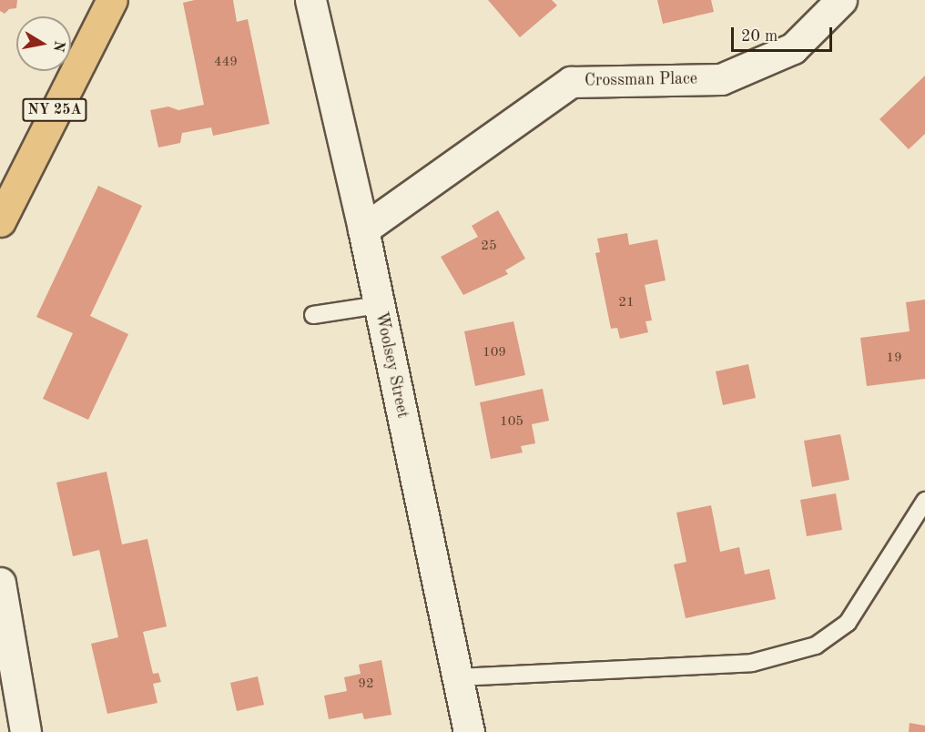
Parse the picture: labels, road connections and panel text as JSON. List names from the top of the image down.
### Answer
{
  "streets": {
    "main road": ["NY 25A"],
    "street": ["Crossman Place", "Woolsey Street"]
  },
  "crossings": [
    ["Crossman Place", "Woolsey Street"]
  ],
  "house_numbers": [
    "449",
    "25",
    "21",
    "109",
    "19",
    "105",
    "92"
  ],
  "scale_bar": "20 m",
  "north": "right"
}
